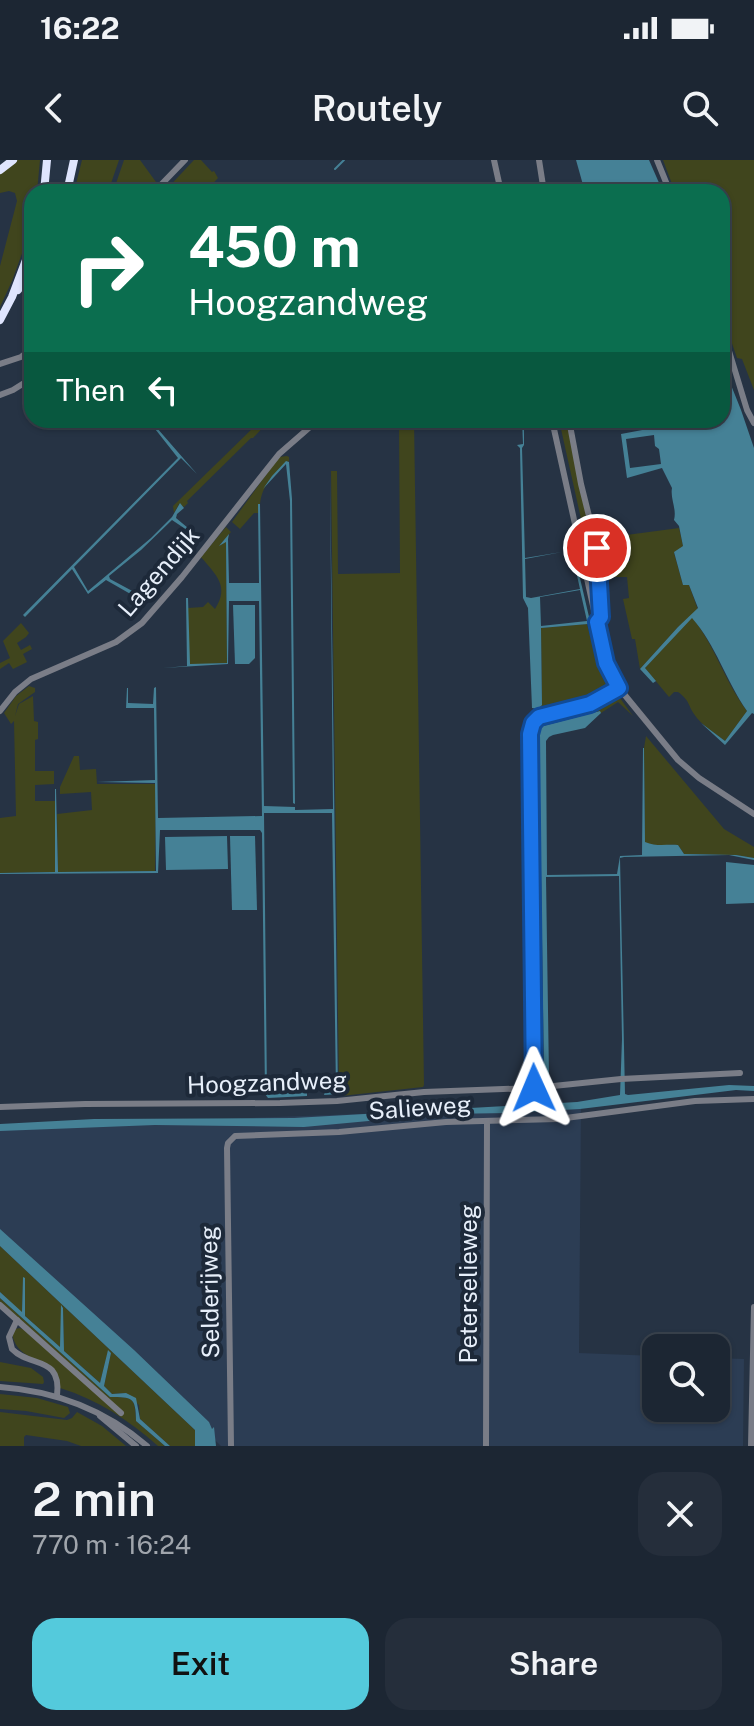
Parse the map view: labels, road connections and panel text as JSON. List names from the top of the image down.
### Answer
{
  "streets": {
    "street": [
      "Lagendijk",
      "Hoogzandweg",
      "Salieweg",
      "Peterselieweg",
      "Selderijweg"
    ]
  },
  "crossings": [
    ["Salieweg", "Peterselieweg"],
    ["Salieweg", "Selderijweg"]
  ],
  "page": {
    "status": "16:22",
    "header": "Routely",
    "turn": ["450 m", "Hoogzandweg"],
    "then": "Then",
    "heading": ["2 min", "770 m · 16:24"],
    "buttons": ["Exit", "Share"]
  }
}
